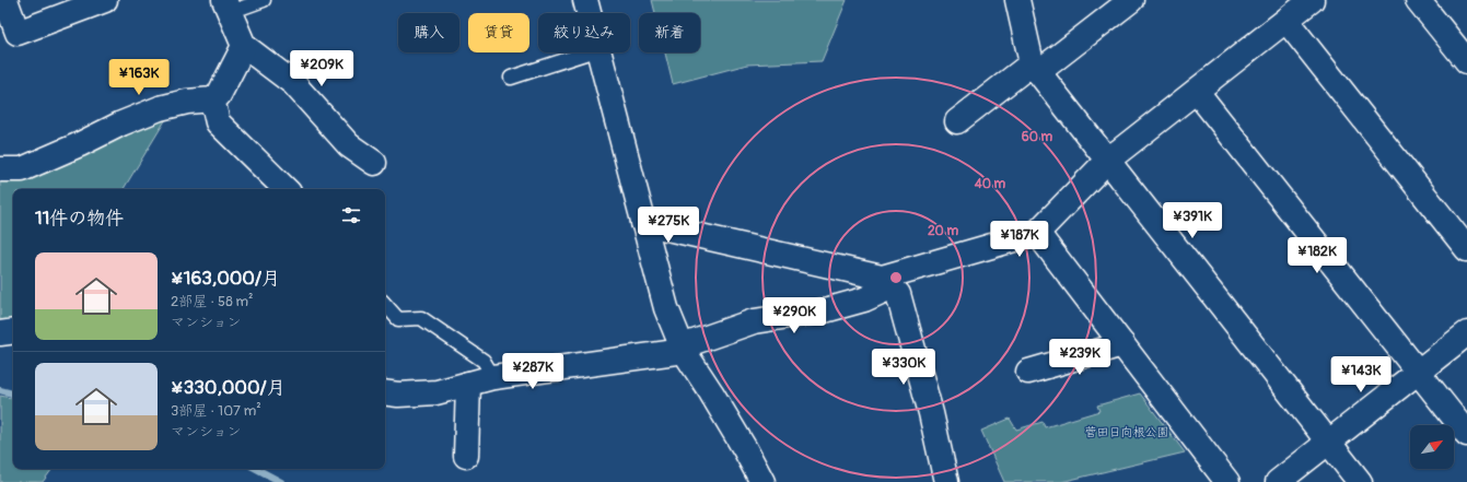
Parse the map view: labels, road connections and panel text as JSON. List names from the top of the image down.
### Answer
{
  "parks": ["菅田日向根公園"],
  "north": "top right",
  "page": {
    "chip": [
      "購入",
      "賃貸",
      "絞り込み",
      "新着"
    ],
    "price": [
      "¥209K",
      "¥163K",
      "¥391K",
      "¥275K",
      "¥187K",
      "¥182K",
      "¥290K",
      "¥239K",
      "¥330K",
      "¥287K",
      "¥143K"
    ],
    "heading": "11件の物件",
    "list": [
      {
        "name": "¥163,000/月",
        "note": "2部屋 · 58 m² · マンション"
      },
      {
        "name": "¥330,000/月",
        "note": "3部屋 · 107 m² · マンション"
      }
    ]
  },
  "rings": ["60 m", "40 m", "20 m"]
}
